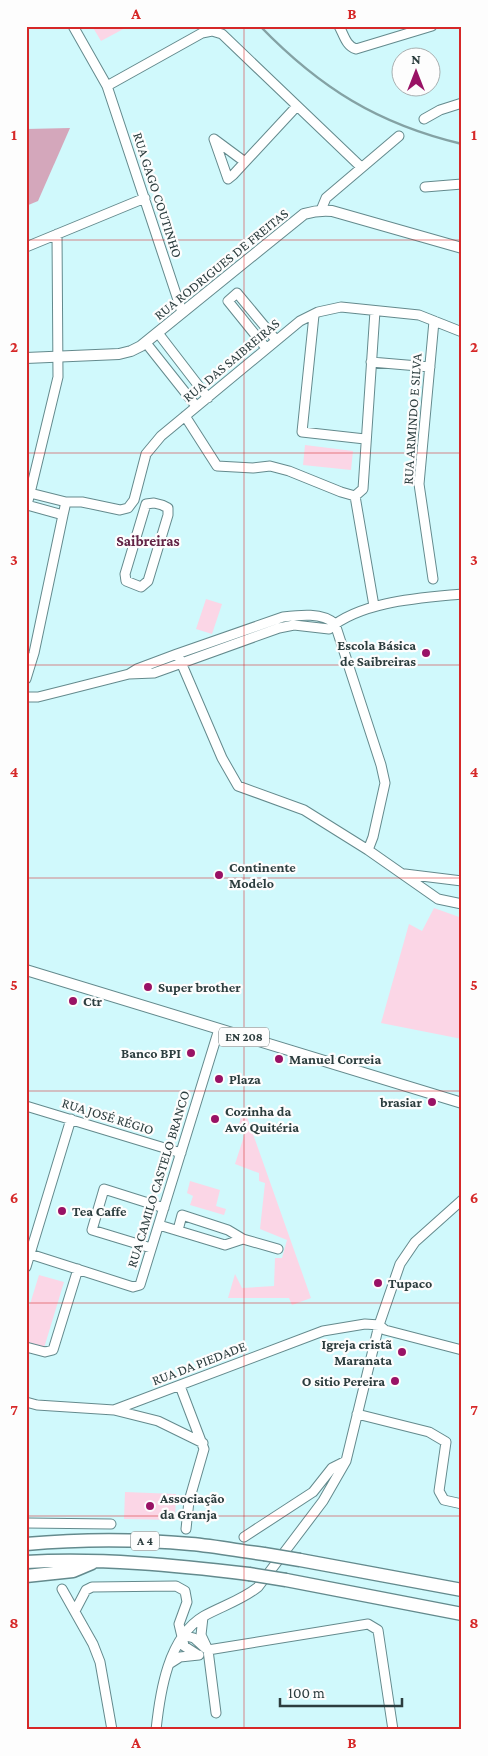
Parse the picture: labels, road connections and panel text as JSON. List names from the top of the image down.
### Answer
{
  "streets": {
    "highway": ["A 4"],
    "main road": ["RUA RODRIGUES DE FREITAS", "EN 208"],
    "street": [
      "RUA GAGO COUTINHO",
      "RUA DAS SAIBREIRAS",
      "RUA ARMINDO E SILVA",
      "RUA JOSÉ RÉGIO",
      "RUA CAMILO CASTELO BRANCO",
      "RUA DA PIEDADE"
    ]
  },
  "crossings": [
    ["RUA GAGO COUTINHO", "RUA RODRIGUES DE FREITAS"],
    ["RUA DAS SAIBREIRAS", "RUA ARMINDO E SILVA"],
    ["EN 208", "RUA CAMILO CASTELO BRANCO"],
    ["RUA JOSÉ RÉGIO", "RUA CAMILO CASTELO BRANCO"]
  ],
  "districts": ["Saibreiras"],
  "places": [
    "Escola Básica de Saibreiras",
    "Continente Modelo",
    "Super brother",
    "Ctr",
    "Banco BPI",
    "Manuel Correia",
    "Plaza",
    "brasiar",
    "Cozinha da Avó Quitéria",
    "Tea Caffe",
    "Tupaco",
    "Igreja cristã Maranata",
    "O sitio Pereira",
    "Associação da Granja"
  ],
  "scale_bar": "100 m",
  "north": "top",
  "grid": {
    "columns": ["A", "B"],
    "rows": [
      "1",
      "2",
      "3",
      "4",
      "5",
      "6",
      "7",
      "8"
    ]
  }
}
